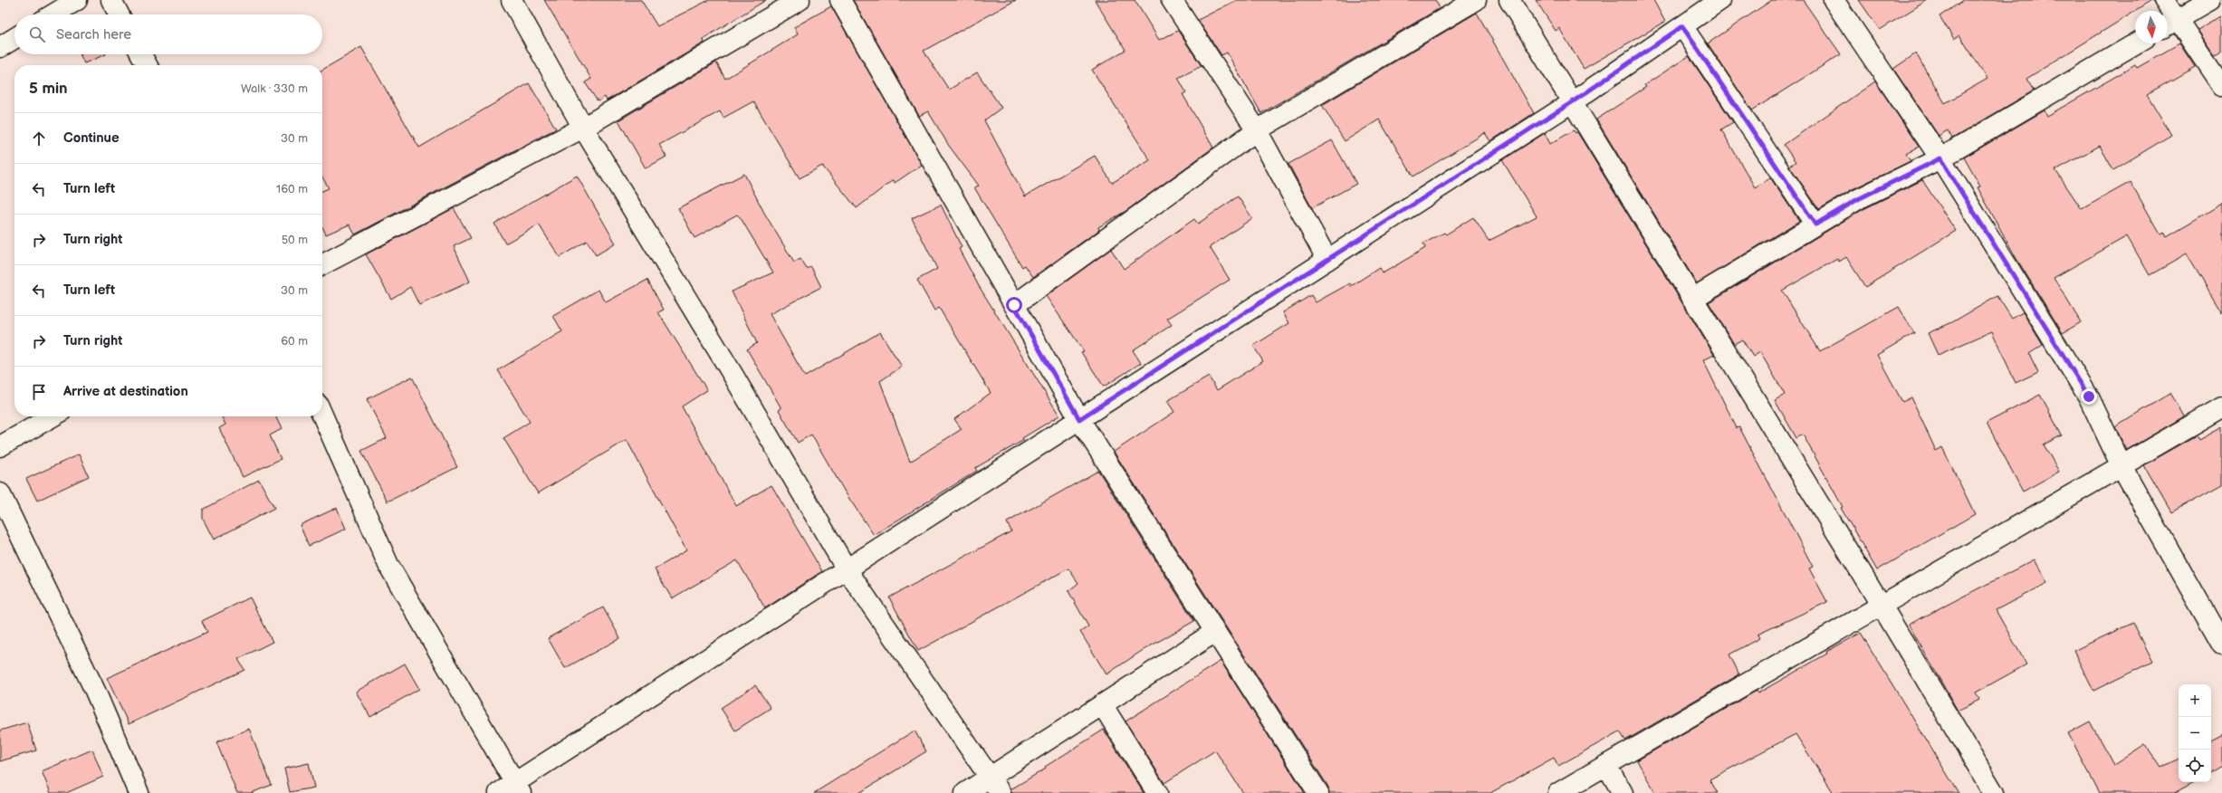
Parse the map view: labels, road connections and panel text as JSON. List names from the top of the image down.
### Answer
{
  "north": "bottom",
  "page": {
    "search": "Search here",
    "heading": ["5 min", "Walk · 330 m"],
    "list": [
      ["Continue", "30 m"],
      ["Turn left", "160 m"],
      ["Turn right", "50 m"],
      ["Turn left", "30 m"],
      ["Turn right", "60 m"],
      "Arrive at destination"
    ],
    "map_buttons": ["+", "−"]
  }
}
